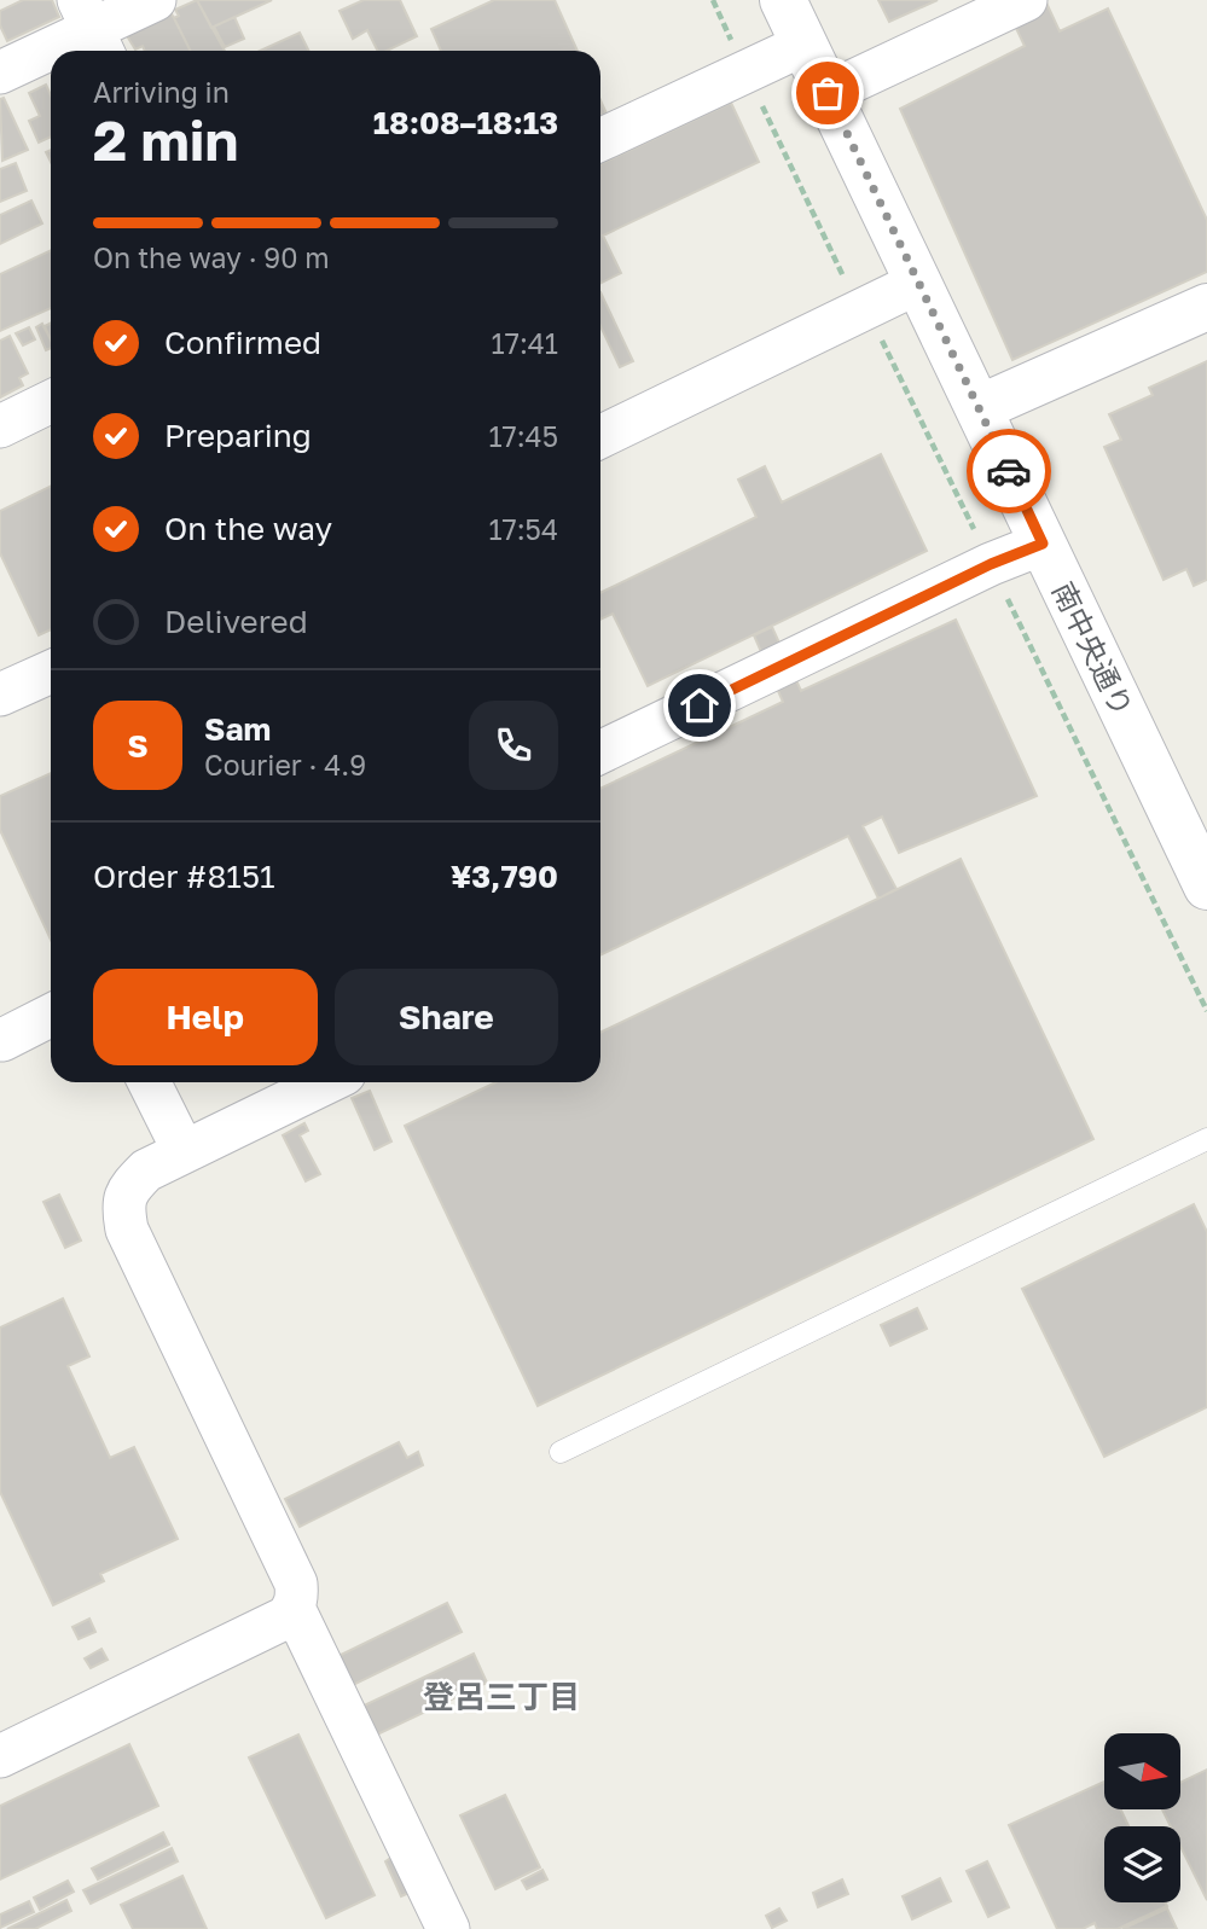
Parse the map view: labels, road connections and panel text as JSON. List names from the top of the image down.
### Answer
{
  "streets": {
    "street": ["南中央通り"]
  },
  "districts": ["登呂三丁目"],
  "north": "right",
  "page": {
    "heading": ["2 min", "Arriving in", "18:08–18:13"],
    "panel": [
      "Sam",
      "Courier · 4.9",
      "Order #8151",
      "¥3,790"
    ],
    "bar": "On the way · 90 m",
    "list": [
      ["Confirmed", "17:41"],
      ["Preparing", "17:45"],
      ["On the way", "17:54"],
      "Delivered"
    ],
    "round": "S",
    "buttons": ["Help", "Share"]
  }
}
